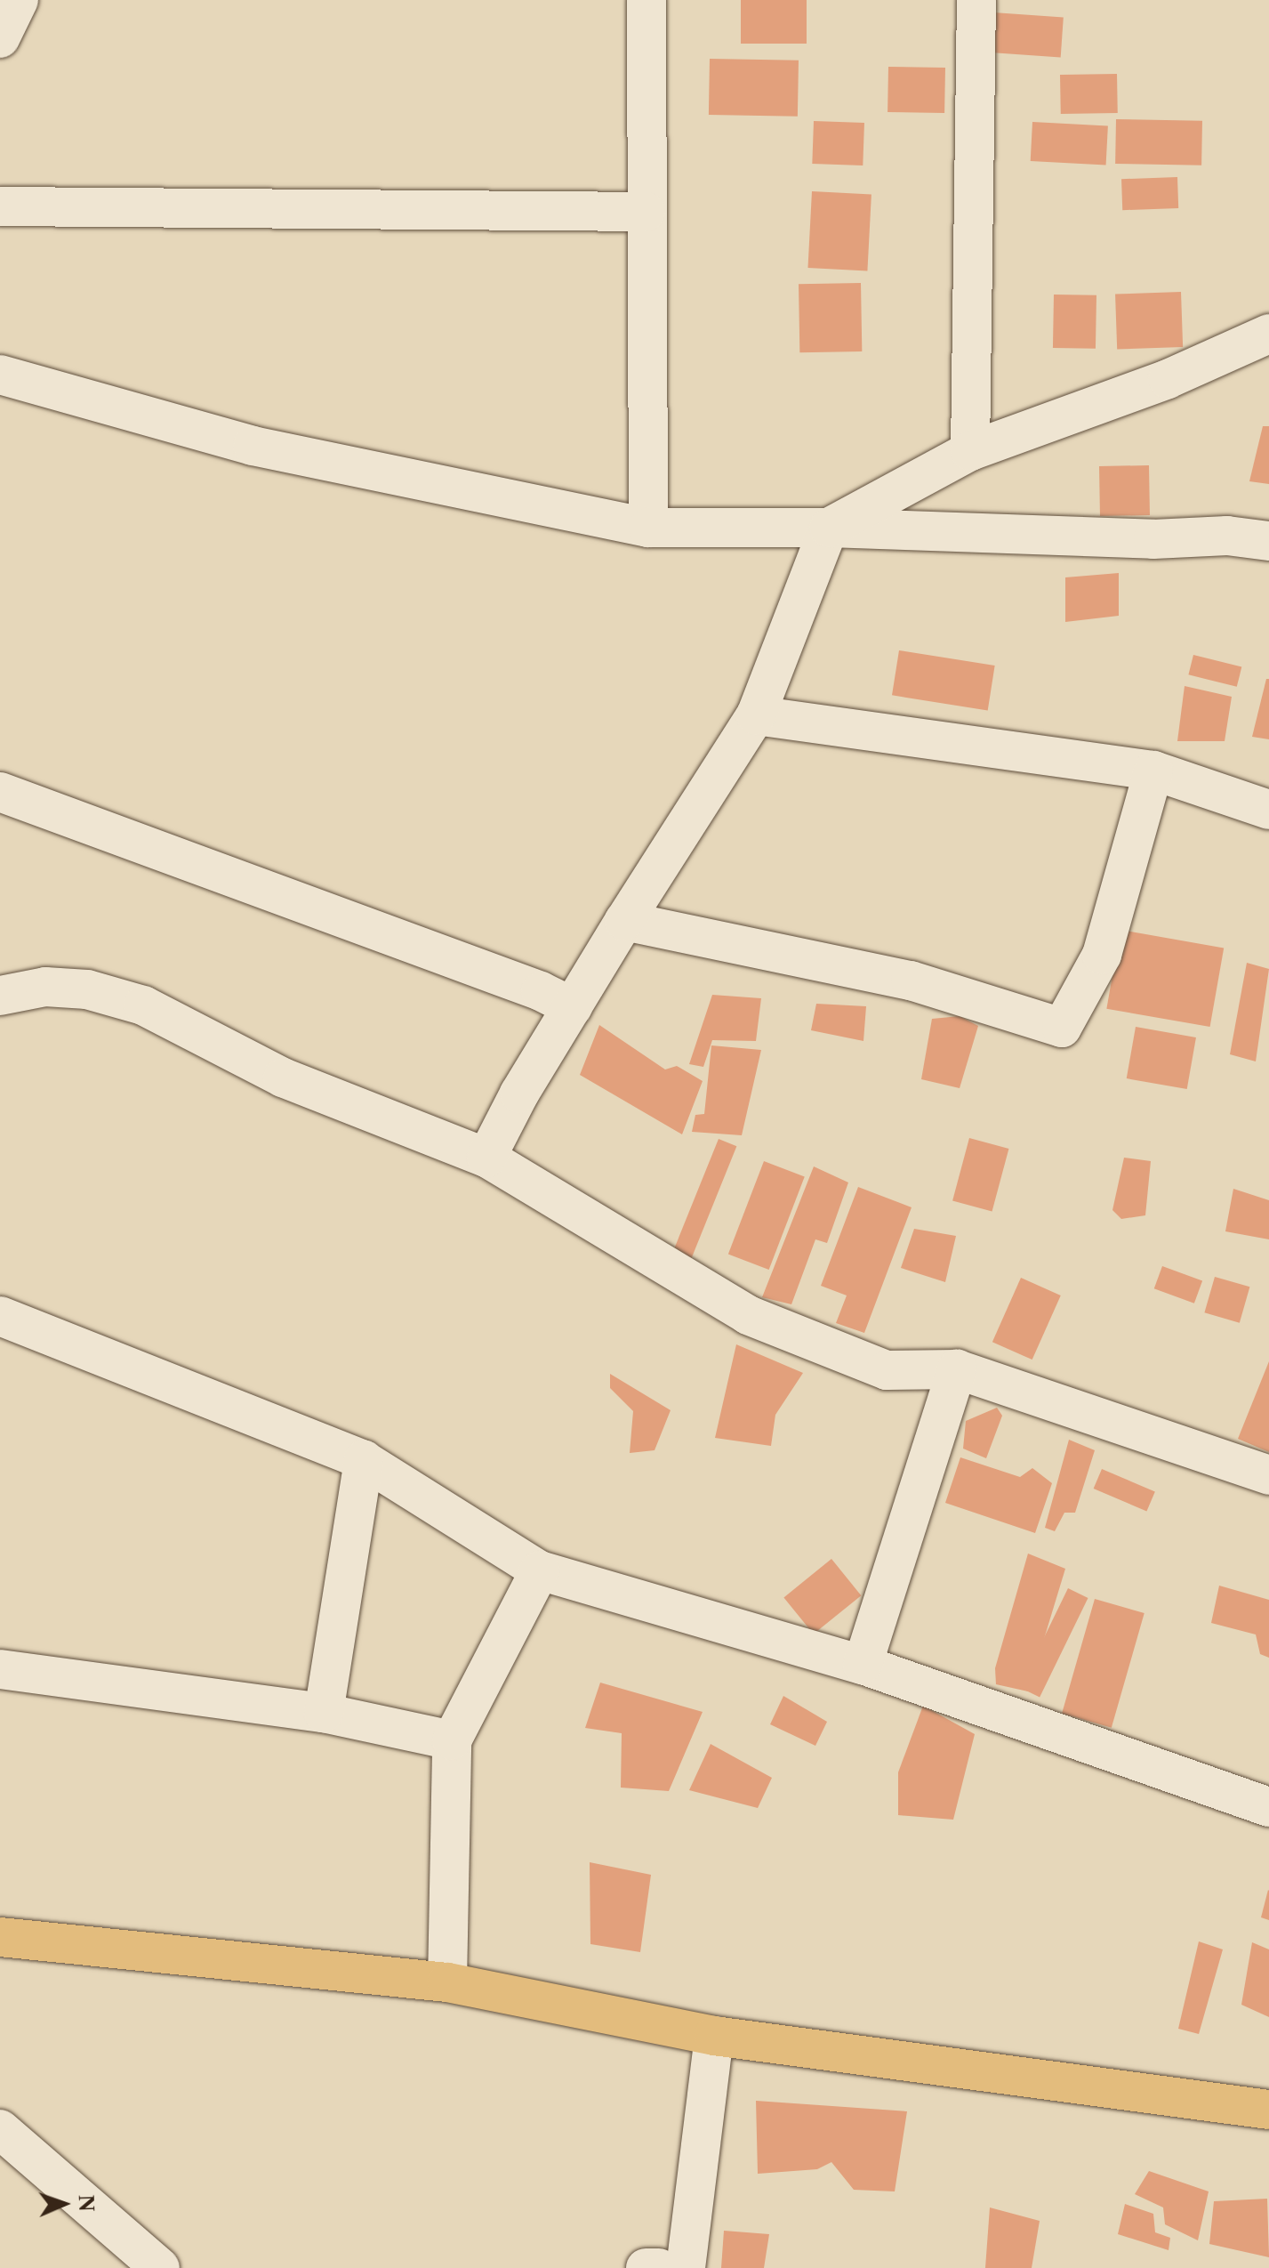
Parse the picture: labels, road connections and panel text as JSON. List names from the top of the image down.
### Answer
{
  "north": "right"
}
